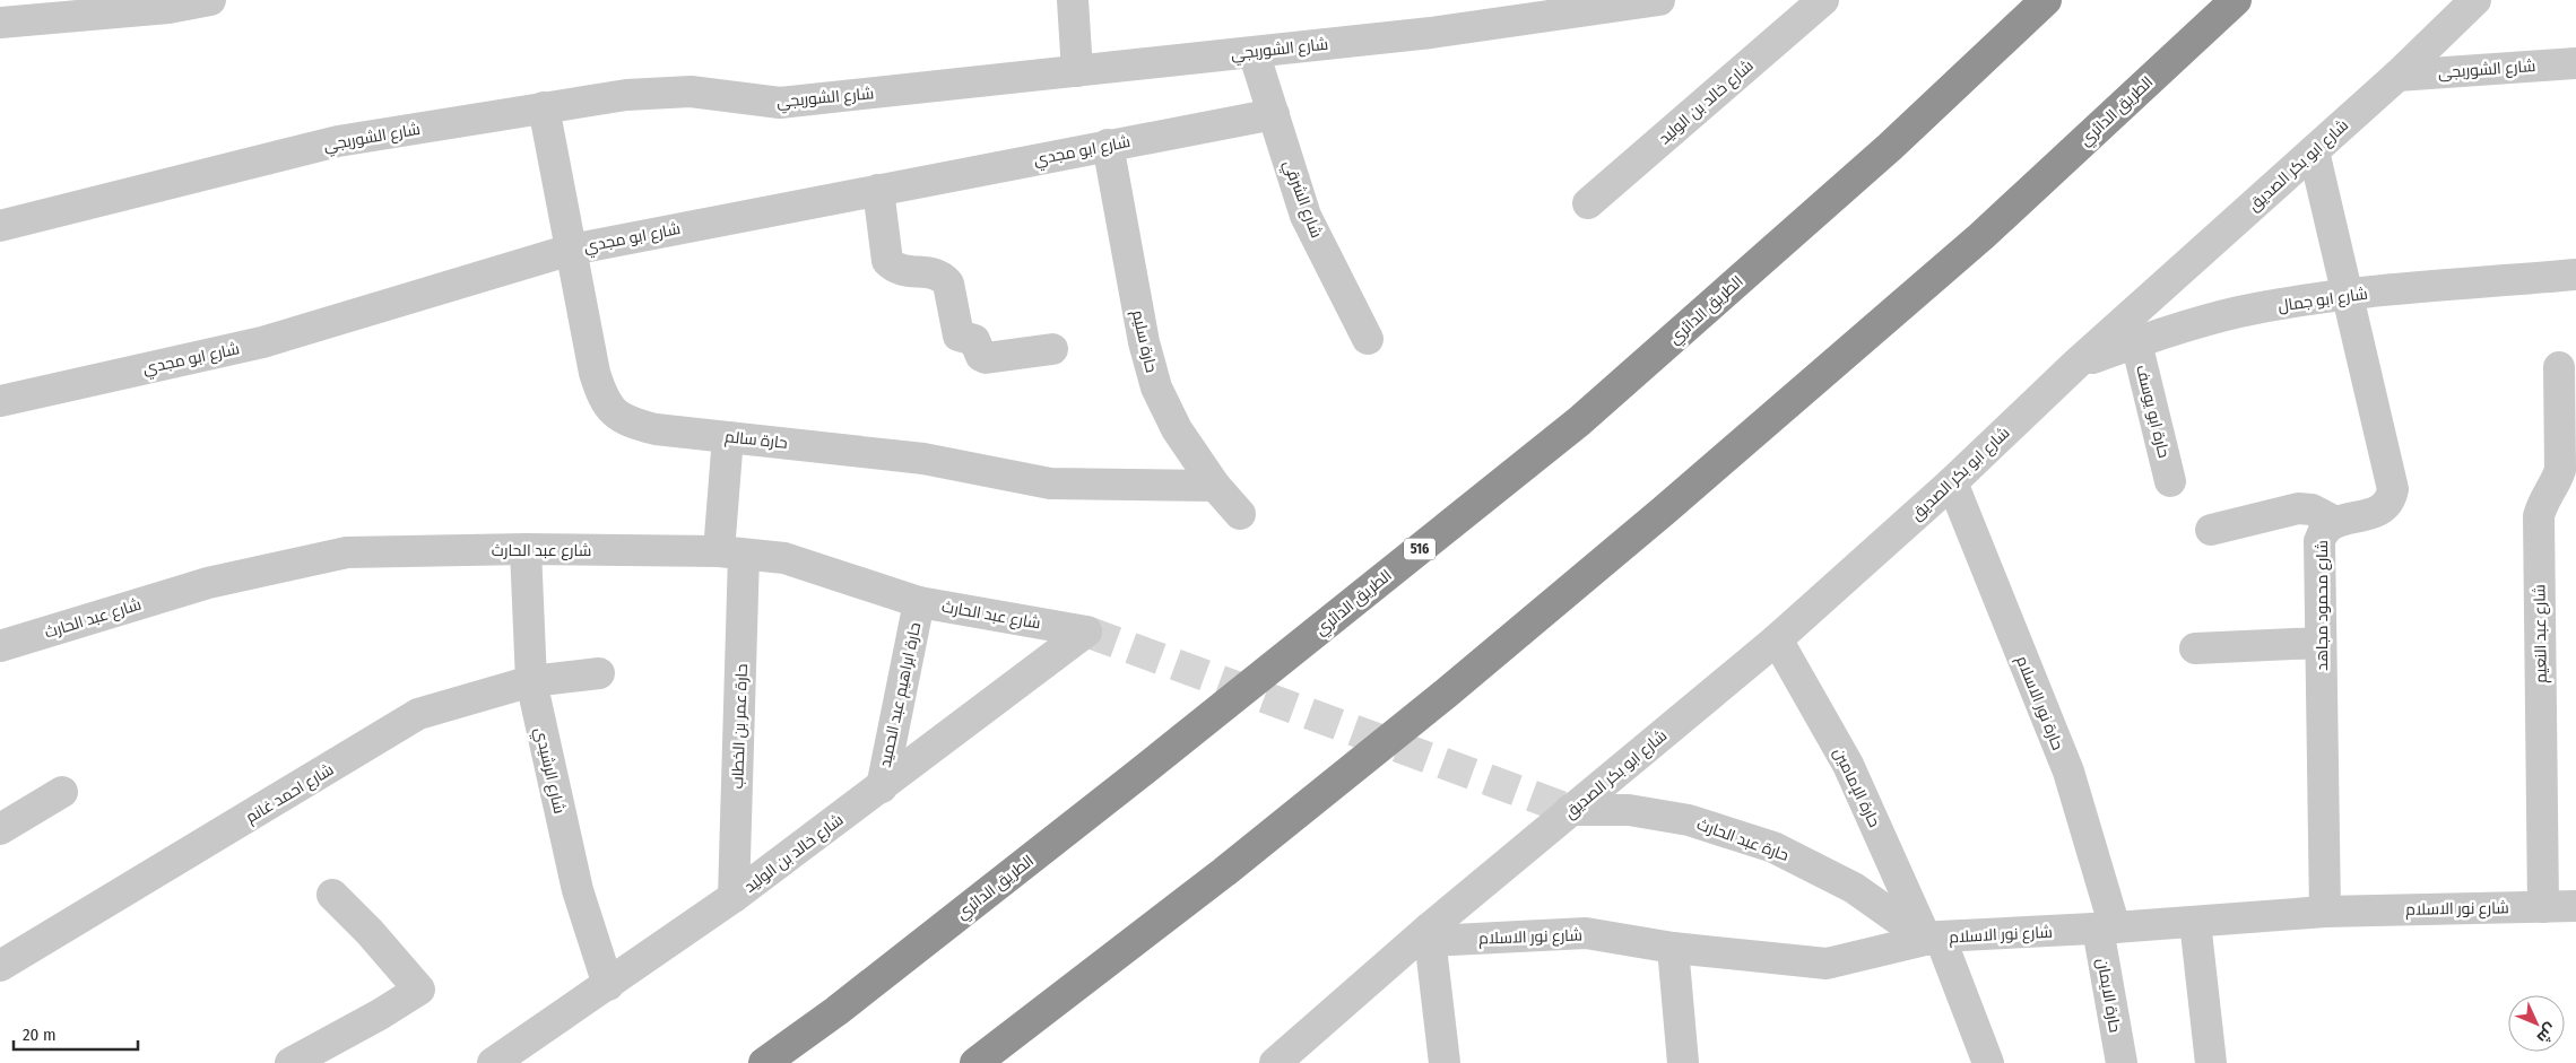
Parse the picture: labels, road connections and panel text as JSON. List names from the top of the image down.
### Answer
{
  "streets": {
    "highway": ["الطريق الدائري", "516"],
    "street": [
      "شارع الشوربجي",
      "شارع الشوربجى",
      "شارع خالد بن الوليد",
      "شارع ابو مجدي",
      "شارع ابو بكر الصديق",
      "شارع الشرقي",
      "شارع ابو جمال",
      "حارة سليم",
      "حارة ابو يوسف",
      "حارة سالم",
      "شارع عبد الحارث",
      "شارع محمود مجاهد",
      "شارع عبد النعيم",
      "حارة ابراهيم عبد الحميد",
      "حارة نور الاسلام",
      "حارة عمر بن الخطاب",
      "شارع الرشيدي",
      "حارة الإمامين",
      "شارع احمد غانم",
      "حارة عبد الحارث",
      "شارع نور الاسلام",
      "حارة الايمان"
    ]
  },
  "crossings": [
    ["شارع الشوربجي", "شارع الشرقي"],
    ["شارع الشوربجي", "حارة سالم"],
    ["شارع الشوربجى", "شارع ابو بكر الصديق"],
    ["شارع خالد بن الوليد", "شارع عبد الحارث"],
    ["شارع خالد بن الوليد", "حارة ابراهيم عبد الحميد"],
    ["شارع خالد بن الوليد", "حارة عمر بن الخطاب"],
    ["شارع خالد بن الوليد", "شارع الرشيدي"],
    ["شارع ابو مجدي", "شارع الشرقي"],
    ["شارع ابو مجدي", "حارة سليم"],
    ["شارع ابو مجدي", "حارة سالم"],
    ["شارع ابو بكر الصديق", "شارع ابو جمال"],
    ["شارع ابو بكر الصديق", "شارع محمود مجاهد"],
    ["شارع ابو بكر الصديق", "حارة نور الاسلام"],
    ["شارع ابو بكر الصديق", "حارة الإمامين"],
    ["شارع ابو بكر الصديق", "حارة عبد الحارث"],
    ["شارع ابو بكر الصديق", "شارع نور الاسلام"],
    ["شارع ابو جمال", "حارة ابو يوسف"],
    ["شارع ابو جمال", "شارع محمود مجاهد"],
    ["حارة سليم", "حارة سالم"],
    ["حارة سالم", "حارة عمر بن الخطاب"],
    ["شارع عبد الحارث", "حارة ابراهيم عبد الحميد"],
    ["شارع عبد الحارث", "حارة عمر بن الخطاب"],
    ["شارع عبد الحارث", "شارع الرشيدي"],
    ["شارع محمود مجاهد", "شارع نور الاسلام"],
    ["شارع عبد النعيم", "شارع نور الاسلام"],
    ["حارة نور الاسلام", "شارع نور الاسلام"],
    ["حارة نور الاسلام", "حارة الايمان"],
    ["شارع الرشيدي", "شارع احمد غانم"],
    ["حارة الإمامين", "حارة عبد الحارث"],
    ["حارة الإمامين", "شارع نور الاسلام"],
    ["حارة عبد الحارث", "شارع نور الاسلام"],
    ["شارع نور الاسلام", "حارة الايمان"]
  ],
  "scale_bar": "20 m",
  "north": "bottom right"
}
